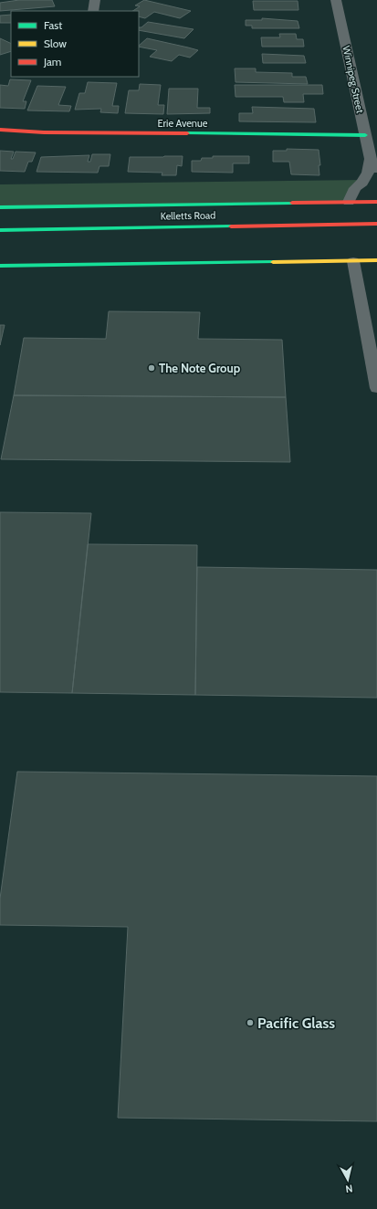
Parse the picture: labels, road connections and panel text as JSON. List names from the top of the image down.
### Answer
{
  "streets": {
    "street": ["Winnipeg Street", "Erie Avenue", "Kelletts Road"]
  },
  "crossings": [
    ["Winnipeg Street", "Erie Avenue"],
    ["Winnipeg Street", "Kelletts Road"]
  ],
  "places": ["The Note Group", "Pacific Glass"],
  "legend": ["Fast", "Slow", "Jam"],
  "north": "bottom"
}
